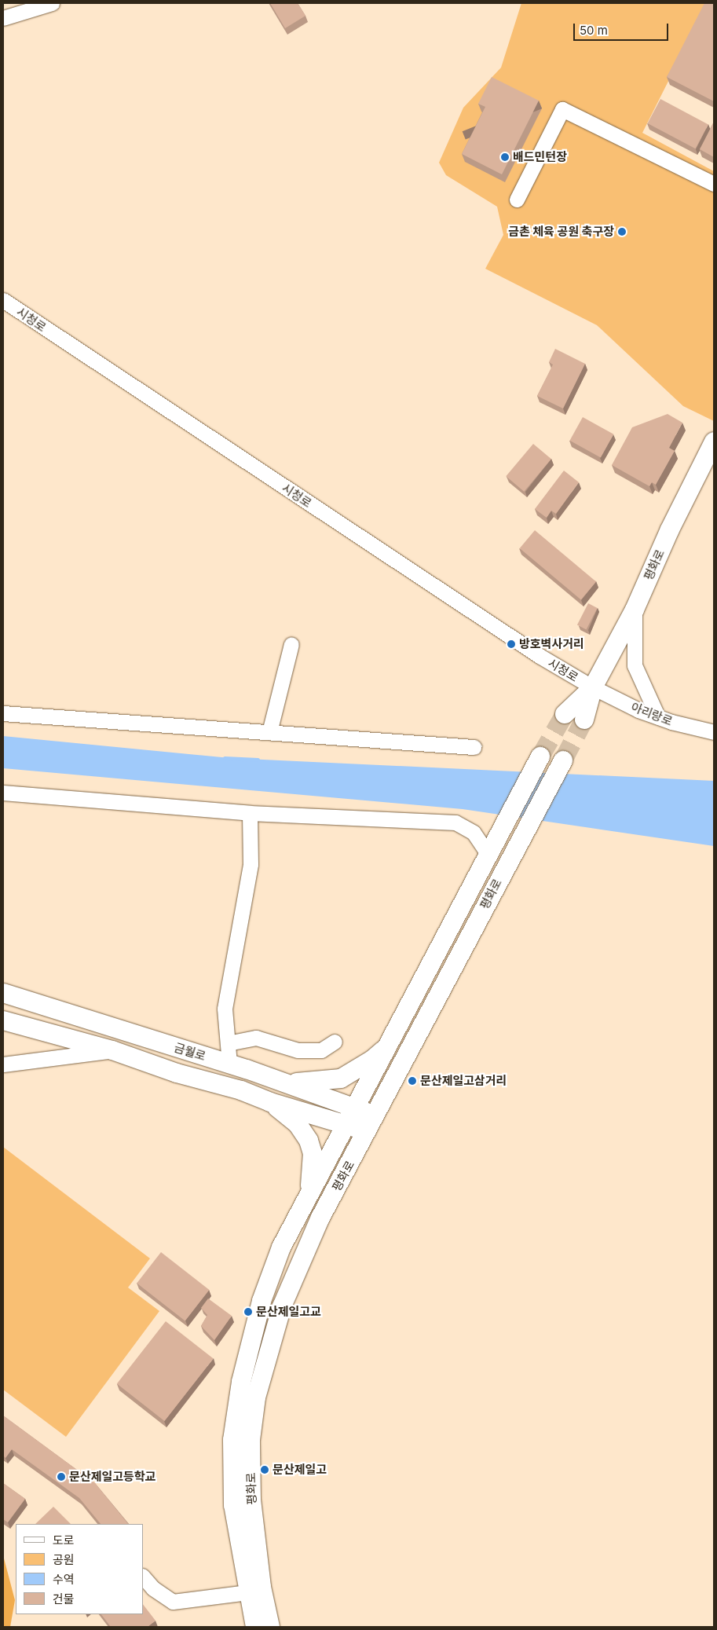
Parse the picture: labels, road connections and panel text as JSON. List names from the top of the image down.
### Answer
{
  "streets": {
    "main road": ["평화로", "금월로"],
    "street": ["시청로", "아리랑로"]
  },
  "crossings": [
    ["시청로", "평화로"],
    ["시청로", "아리랑로"],
    ["평화로", "아리랑로"],
    ["평화로", "금월로"]
  ],
  "places": [
    "배드민턴장",
    "금촌 체육 공원 축구장",
    "방호벽사거리",
    "문산제일고삼거리",
    "문산제일고교",
    "문산제일고",
    "문산제일고등학교"
  ],
  "legend": [
    "도로",
    "공원",
    "수역",
    "건물"
  ],
  "scale_bar": "50 m"
}
